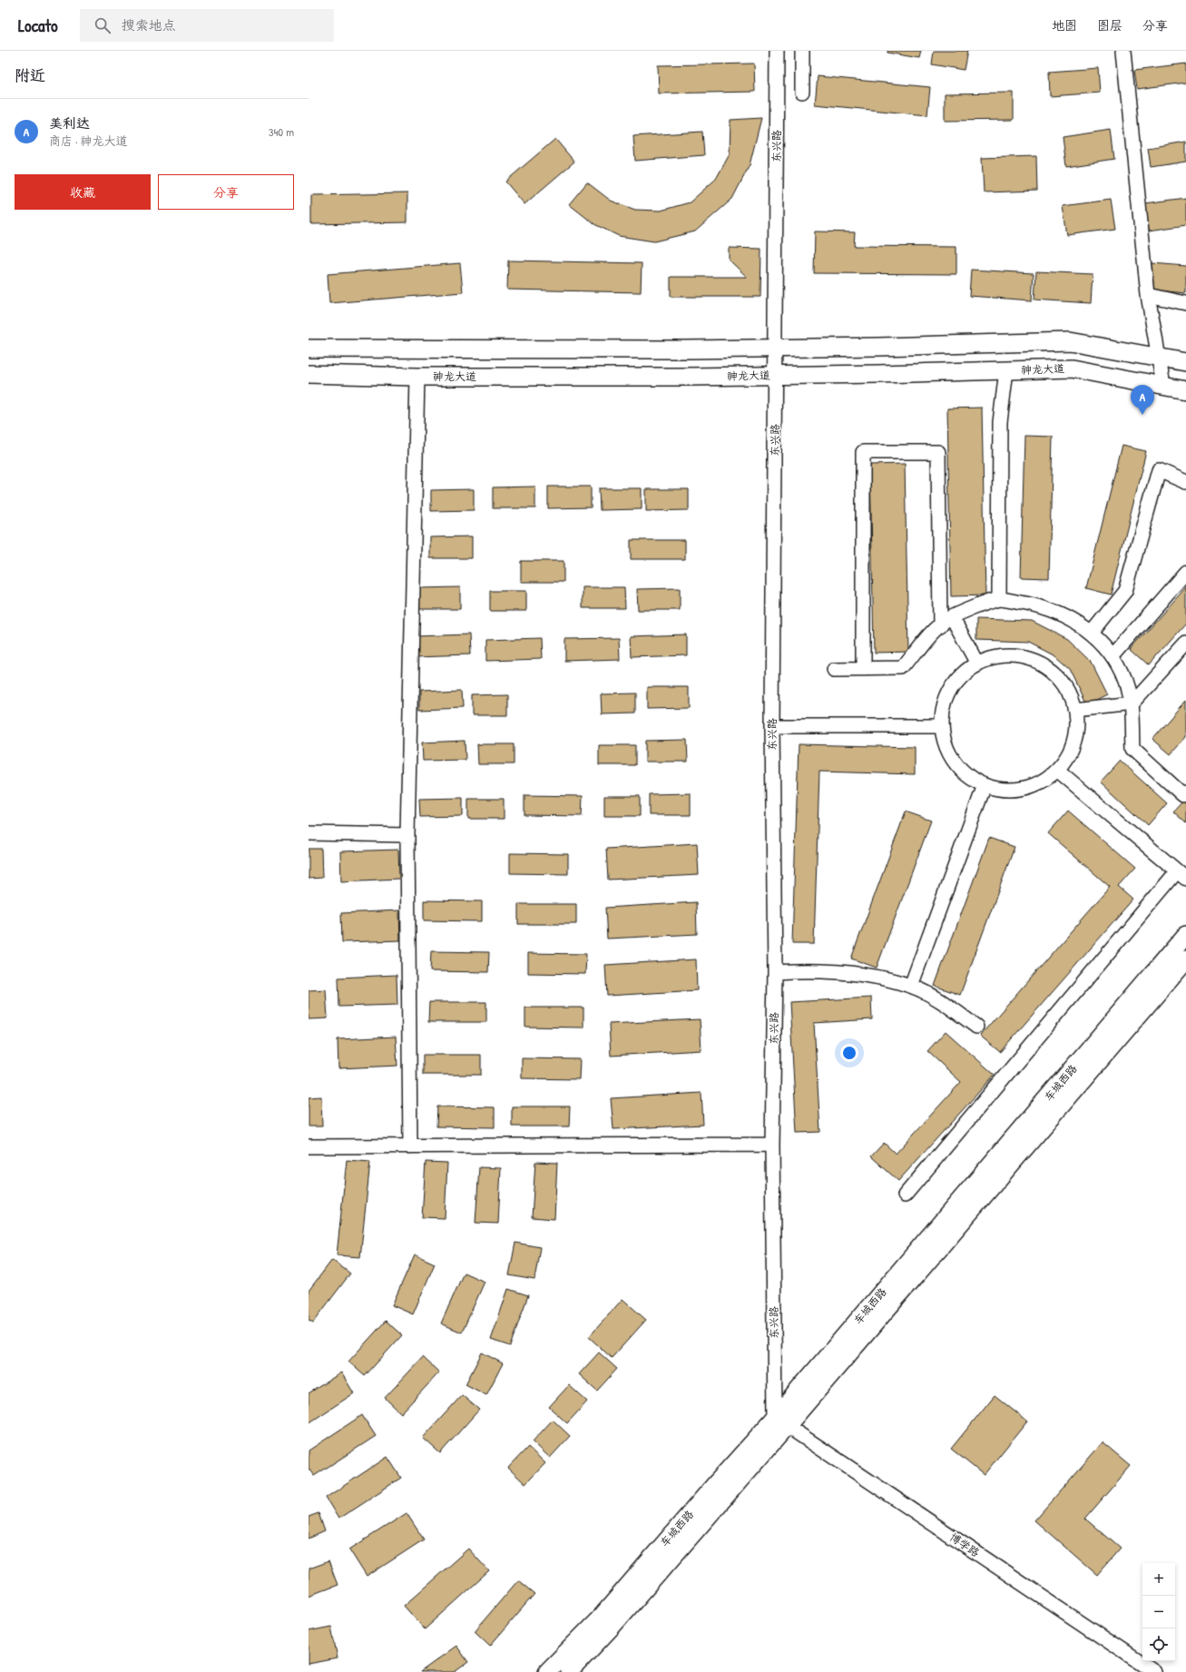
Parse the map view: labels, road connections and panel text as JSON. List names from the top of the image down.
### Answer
{
  "streets": {
    "main road": ["神龙大道", "车城西路"],
    "street": ["东兴路", "博学路"]
  },
  "crossings": [
    ["东兴路", "神龙大道"],
    ["东兴路", "车城西路"],
    ["东兴路", "博学路"],
    ["车城西路", "博学路"]
  ],
  "page": {
    "header": "Locato",
    "search": "搜索地点",
    "nav": ["地图", "图层", "分享"],
    "heading": "附近",
    "list": [
      {
        "mark": "A",
        "name": "美利达",
        "note": "商店 · 神龙大道",
        "value": "340 m"
      }
    ],
    "buttons": ["收藏", "分享"],
    "pins": "A",
    "map_buttons": ["+", "−"]
  }
}
